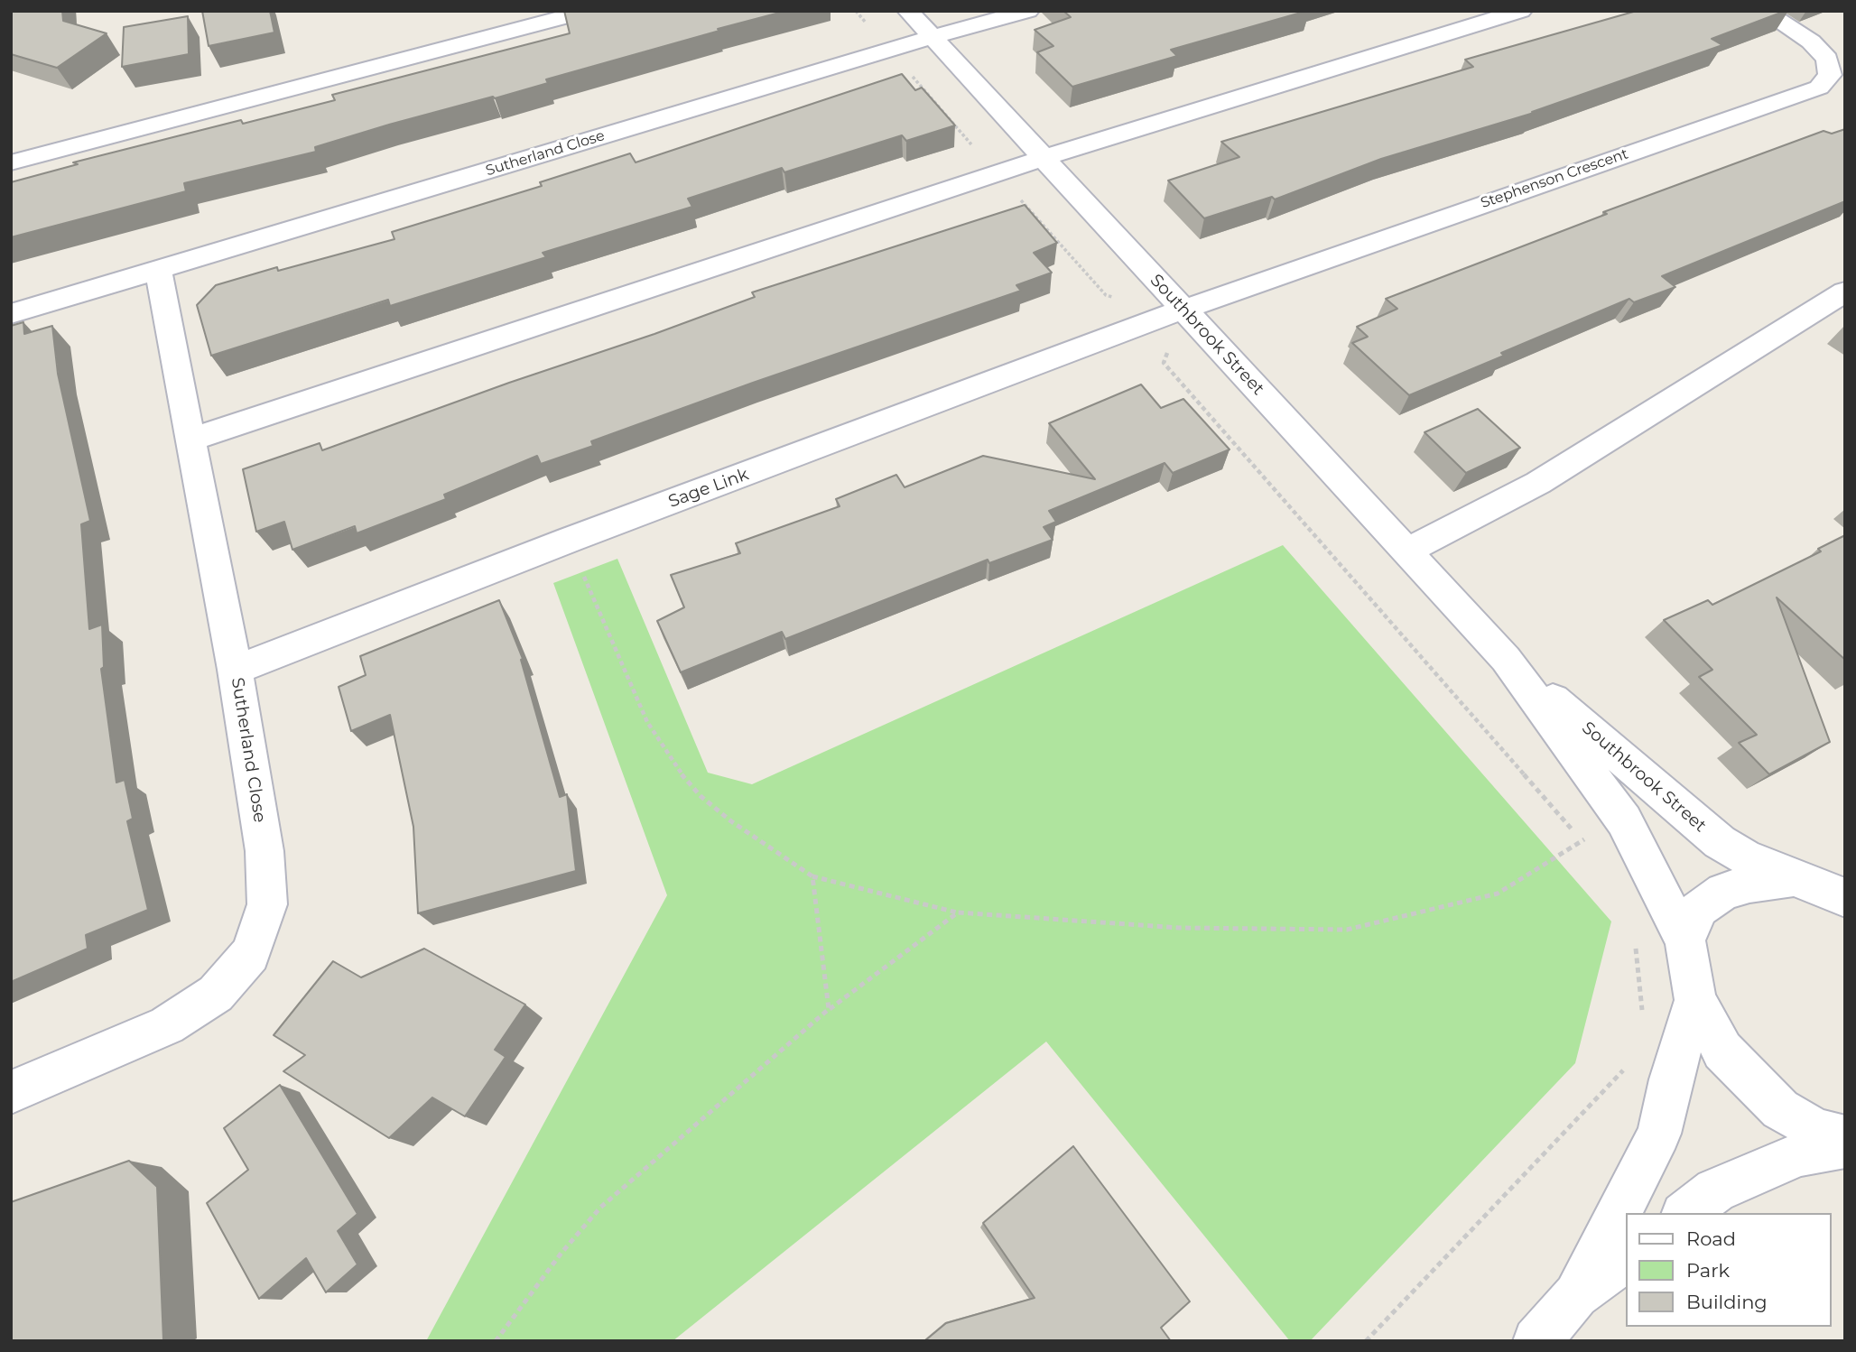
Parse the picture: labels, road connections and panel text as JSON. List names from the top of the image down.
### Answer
{
  "streets": {
    "street": [
      "Sutherland Close",
      "Stephenson Crescent",
      "Southbrook Street",
      "Sage Link"
    ]
  },
  "crossings": [
    ["Sutherland Close", "Southbrook Street"],
    ["Sutherland Close", "Sage Link"],
    ["Stephenson Crescent", "Southbrook Street"],
    ["Stephenson Crescent", "Sage Link"],
    ["Southbrook Street", "Sage Link"]
  ],
  "legend": ["Road", "Park", "Building"]
}
